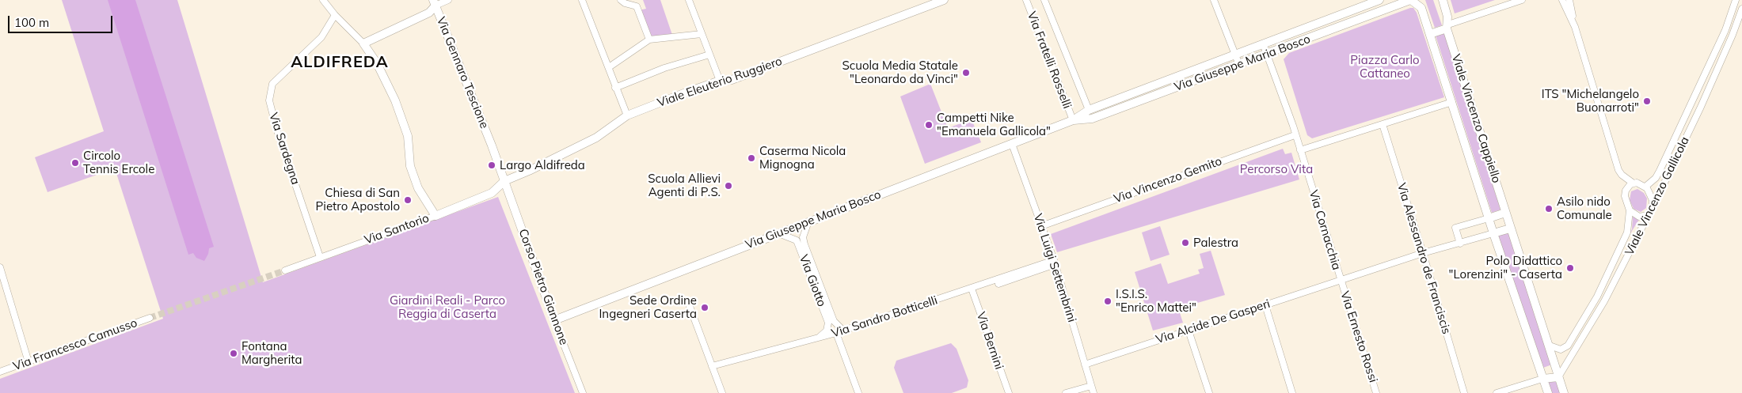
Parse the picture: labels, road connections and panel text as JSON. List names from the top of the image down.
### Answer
{
  "streets": {
    "street": [
      "Via Fratelli Rosselli",
      "Via Giuseppe Maria Bosco",
      "Via Gennaro Tescione",
      "Viale Eleuterio Ruggiero",
      "Viale Vincenzo Cappiello",
      "Via Sardegna",
      "Via Vincenzo Gemito",
      "Viale Vincenzo Gallicola",
      "Via Santorio",
      "Via Cornacchia",
      "Via Alessandro de Franciscis",
      "Via Luigi Settembrini",
      "Via Giotto",
      "Corso Pietro Giannone",
      "Via Sandro Botticelli",
      "Via Alcide De Gasperi",
      "Via Ernesto Rossi",
      "Via Bernini",
      "Via Francesco Camusso"
    ]
  },
  "crossings": [
    ["Via Fratelli Rosselli", "Via Giuseppe Maria Bosco"],
    ["Via Giuseppe Maria Bosco", "Via Luigi Settembrini"],
    ["Via Giuseppe Maria Bosco", "Via Giotto"],
    ["Via Giuseppe Maria Bosco", "Corso Pietro Giannone"],
    ["Via Gennaro Tescione", "Viale Eleuterio Ruggiero"],
    ["Via Gennaro Tescione", "Via Santorio"],
    ["Via Gennaro Tescione", "Corso Pietro Giannone"],
    ["Viale Eleuterio Ruggiero", "Via Santorio"],
    ["Viale Eleuterio Ruggiero", "Corso Pietro Giannone"],
    ["Viale Vincenzo Cappiello", "Viale Vincenzo Gallicola"],
    ["Viale Vincenzo Cappiello", "Via Alcide De Gasperi"],
    ["Via Sardegna", "Via Santorio"],
    ["Via Vincenzo Gemito", "Via Cornacchia"],
    ["Via Vincenzo Gemito", "Via Luigi Settembrini"],
    ["Via Santorio", "Corso Pietro Giannone"],
    ["Via Cornacchia", "Via Alcide De Gasperi"],
    ["Via Cornacchia", "Via Ernesto Rossi"],
    ["Via Alessandro de Franciscis", "Via Alcide De Gasperi"],
    ["Via Luigi Settembrini", "Via Sandro Botticelli"],
    ["Via Luigi Settembrini", "Via Alcide De Gasperi"],
    ["Via Giotto", "Via Sandro Botticelli"],
    ["Via Sandro Botticelli", "Via Bernini"],
    ["Via Alcide De Gasperi", "Via Ernesto Rossi"]
  ],
  "districts": ["ALDIFREDA"],
  "parks": ["Piazza Carlo Cattaneo", "Percorso Vita", "Giardini Reali - Parco Reggia di Caserta"],
  "places": [
    "Scuola Media Statale \"Leonardo da Vinci\"",
    "ITS \"Michelangelo Buonarroti\"",
    "Campetti Nike \"Emanuela Gallicola\"",
    "Caserma Nicola Mignogna",
    "Circolo Tennis Ercole",
    "Largo Aldifreda",
    "Scuola Allievi Agenti di P.S.",
    "Chiesa di San Pietro Apostolo",
    "Asilo nido Comunale",
    "Palestra",
    "Polo Didattico \"Lorenzini\" - Caserta",
    "I.S.I.S. \"Enrico Mattei\"",
    "Sede Ordine Ingegneri Caserta",
    "Fontana Margherita"
  ],
  "scale_bar": "100 m"
}
